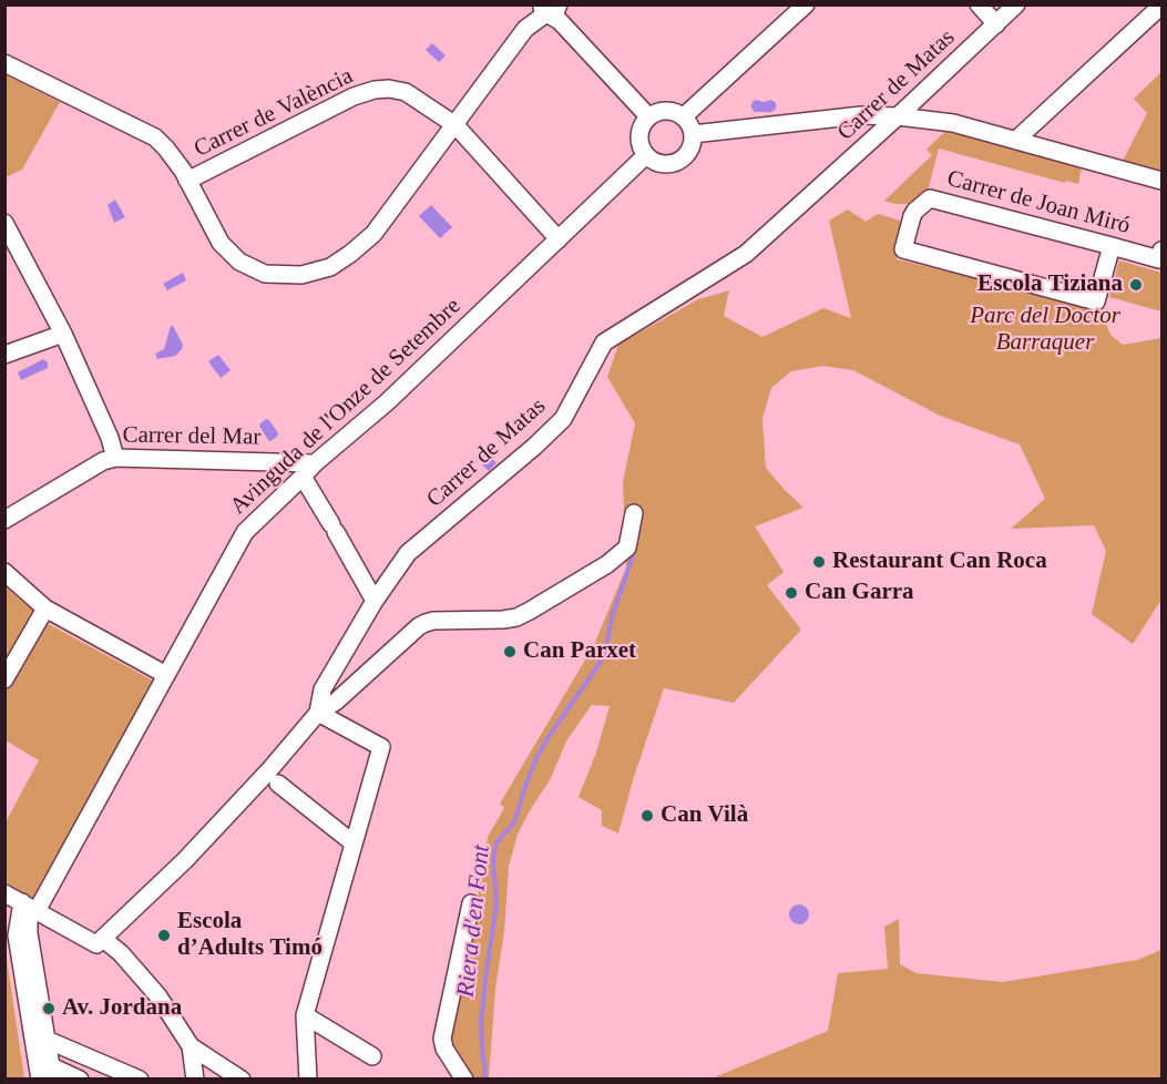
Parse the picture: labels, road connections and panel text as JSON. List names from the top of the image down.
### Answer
{
  "streets": {
    "street": [
      "Carrer de Matas",
      "Carrer de València",
      "Carrer de Joan Miró",
      "Avinguda de l'Onze de Setembre",
      "Carrer del Mar"
    ]
  },
  "crossings": [
    ["Carrer de València", "Avinguda de l'Onze de Setembre"],
    ["Avinguda de l'Onze de Setembre", "Carrer del Mar"]
  ],
  "water": ["Riera d'en Font"],
  "parks": ["Parc del Doctor Barraquer"],
  "places": [
    "Escola Tiziana",
    "Restaurant Can Roca",
    "Can Garra",
    "Can Parxet",
    "Can Vilà",
    "Escola d’Adults Timó",
    "Av. Jordana"
  ]
}
